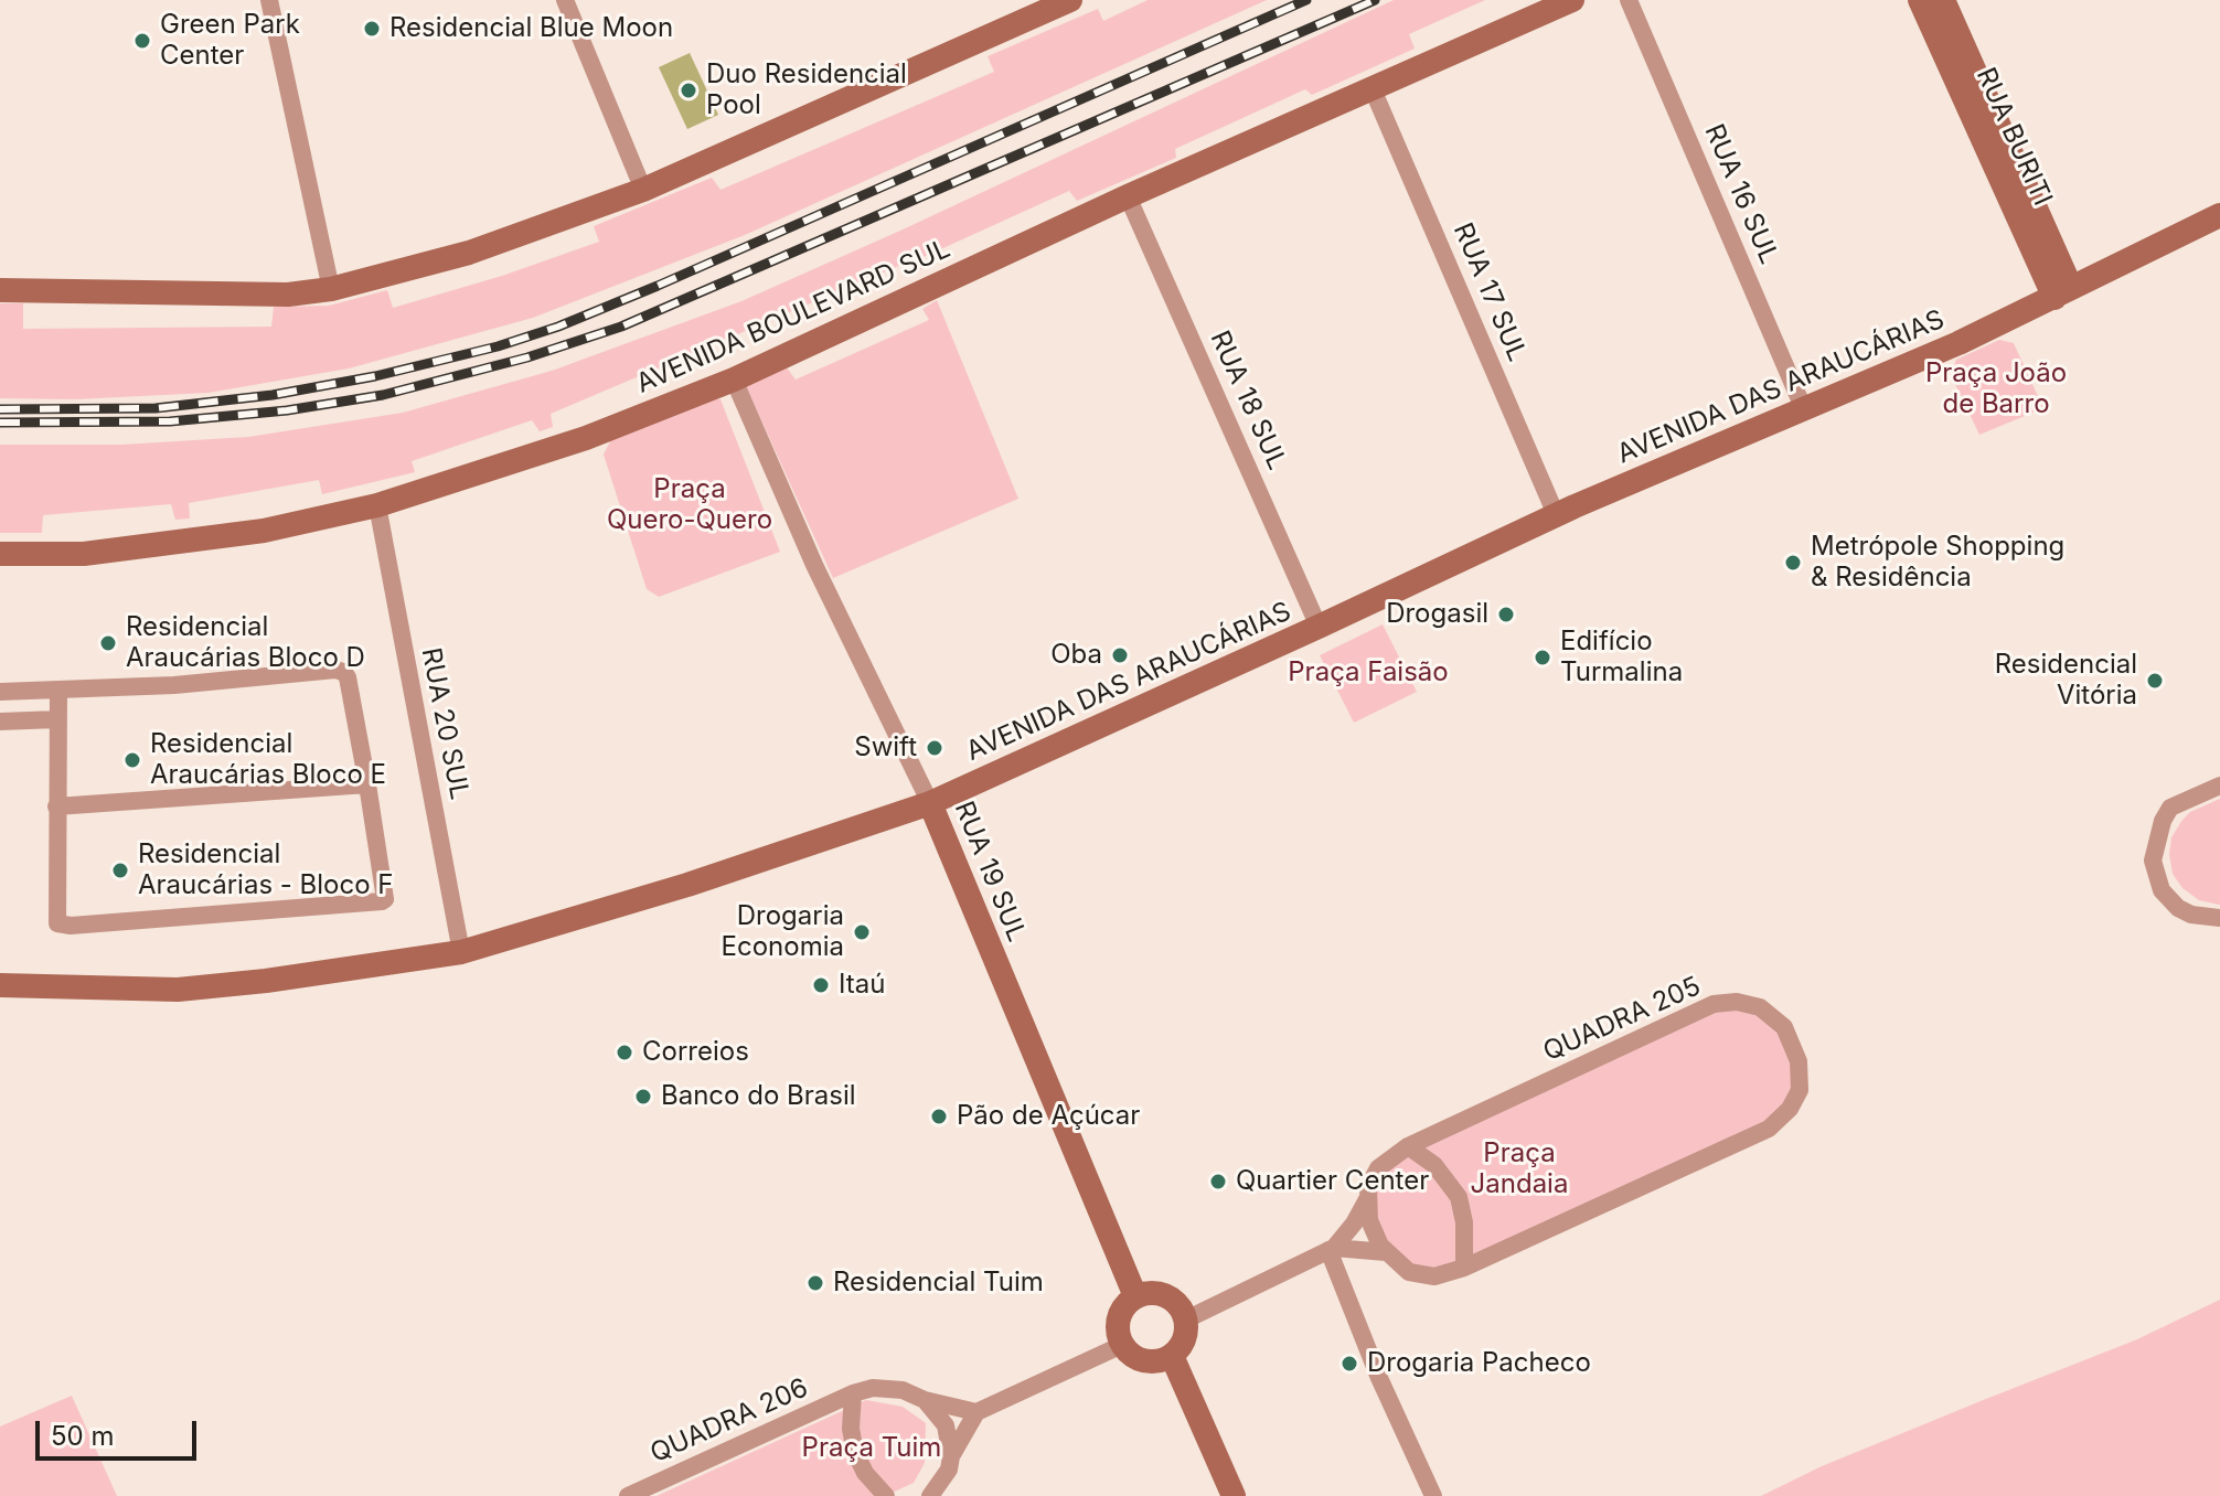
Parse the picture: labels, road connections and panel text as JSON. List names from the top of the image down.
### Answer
{
  "streets": {
    "street": [
      "RUA BURITI",
      "RUA 16 SUL",
      "RUA 17 SUL",
      "AVENIDA BOULEVARD SUL",
      "AVENIDA DAS ARAUCÁRIAS",
      "RUA 18 SUL",
      "RUA 20 SUL",
      "RUA 19 SUL",
      "QUADRA 205",
      "QUADRA 206"
    ]
  },
  "crossings": [
    ["RUA BURITI", "AVENIDA DAS ARAUCÁRIAS"],
    ["RUA 16 SUL", "AVENIDA DAS ARAUCÁRIAS"],
    ["RUA 17 SUL", "AVENIDA BOULEVARD SUL"],
    ["RUA 17 SUL", "AVENIDA DAS ARAUCÁRIAS"],
    ["AVENIDA BOULEVARD SUL", "RUA 18 SUL"],
    ["AVENIDA BOULEVARD SUL", "RUA 20 SUL"],
    ["AVENIDA BOULEVARD SUL", "RUA 19 SUL"],
    ["AVENIDA DAS ARAUCÁRIAS", "RUA 18 SUL"],
    ["AVENIDA DAS ARAUCÁRIAS", "RUA 20 SUL"],
    ["AVENIDA DAS ARAUCÁRIAS", "RUA 19 SUL"],
    ["RUA 19 SUL", "QUADRA 205"]
  ],
  "parks": [
    "Praça João de Barro",
    "Praça Quero-Quero",
    "Praça Faisão",
    "Praça Jandaia",
    "Praça Tuim"
  ],
  "places": [
    "Residencial Blue Moon",
    "Green Park Center",
    "Duo Residencial Pool",
    "Metrópole Shopping & Residência",
    "Drogasil",
    "Residencial Araucárias Bloco D",
    "Oba",
    "Edifício Turmalina",
    "Residencial Vitória",
    "Swift",
    "Residencial Araucárias Bloco E",
    "Residencial Araucárias - Bloco F",
    "Drogaria Economia",
    "Itaú",
    "Correios",
    "Banco do Brasil",
    "Pão de Açúcar",
    "Quartier Center",
    "Residencial Tuim",
    "Drogaria Pacheco"
  ],
  "scale_bar": "50 m"
}
